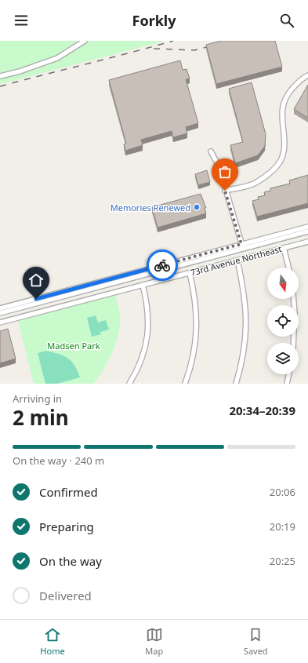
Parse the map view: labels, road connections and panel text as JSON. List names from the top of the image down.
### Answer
{
  "streets": {
    "street": ["73rd Avenue Northeast"]
  },
  "parks": ["Madsen Park"],
  "places": ["Memories Renewed"],
  "north": "bottom",
  "page": {
    "header": "Forkly",
    "heading": ["2 min", "Arriving in", "20:34–20:39"],
    "bar": "On the way · 240 m",
    "list": [
      ["Confirmed", "20:06"],
      ["Preparing", "20:19"],
      ["On the way", "20:25"],
      "Delivered"
    ],
    "tabs": ["Home", "Map", "Saved"]
  }
}
